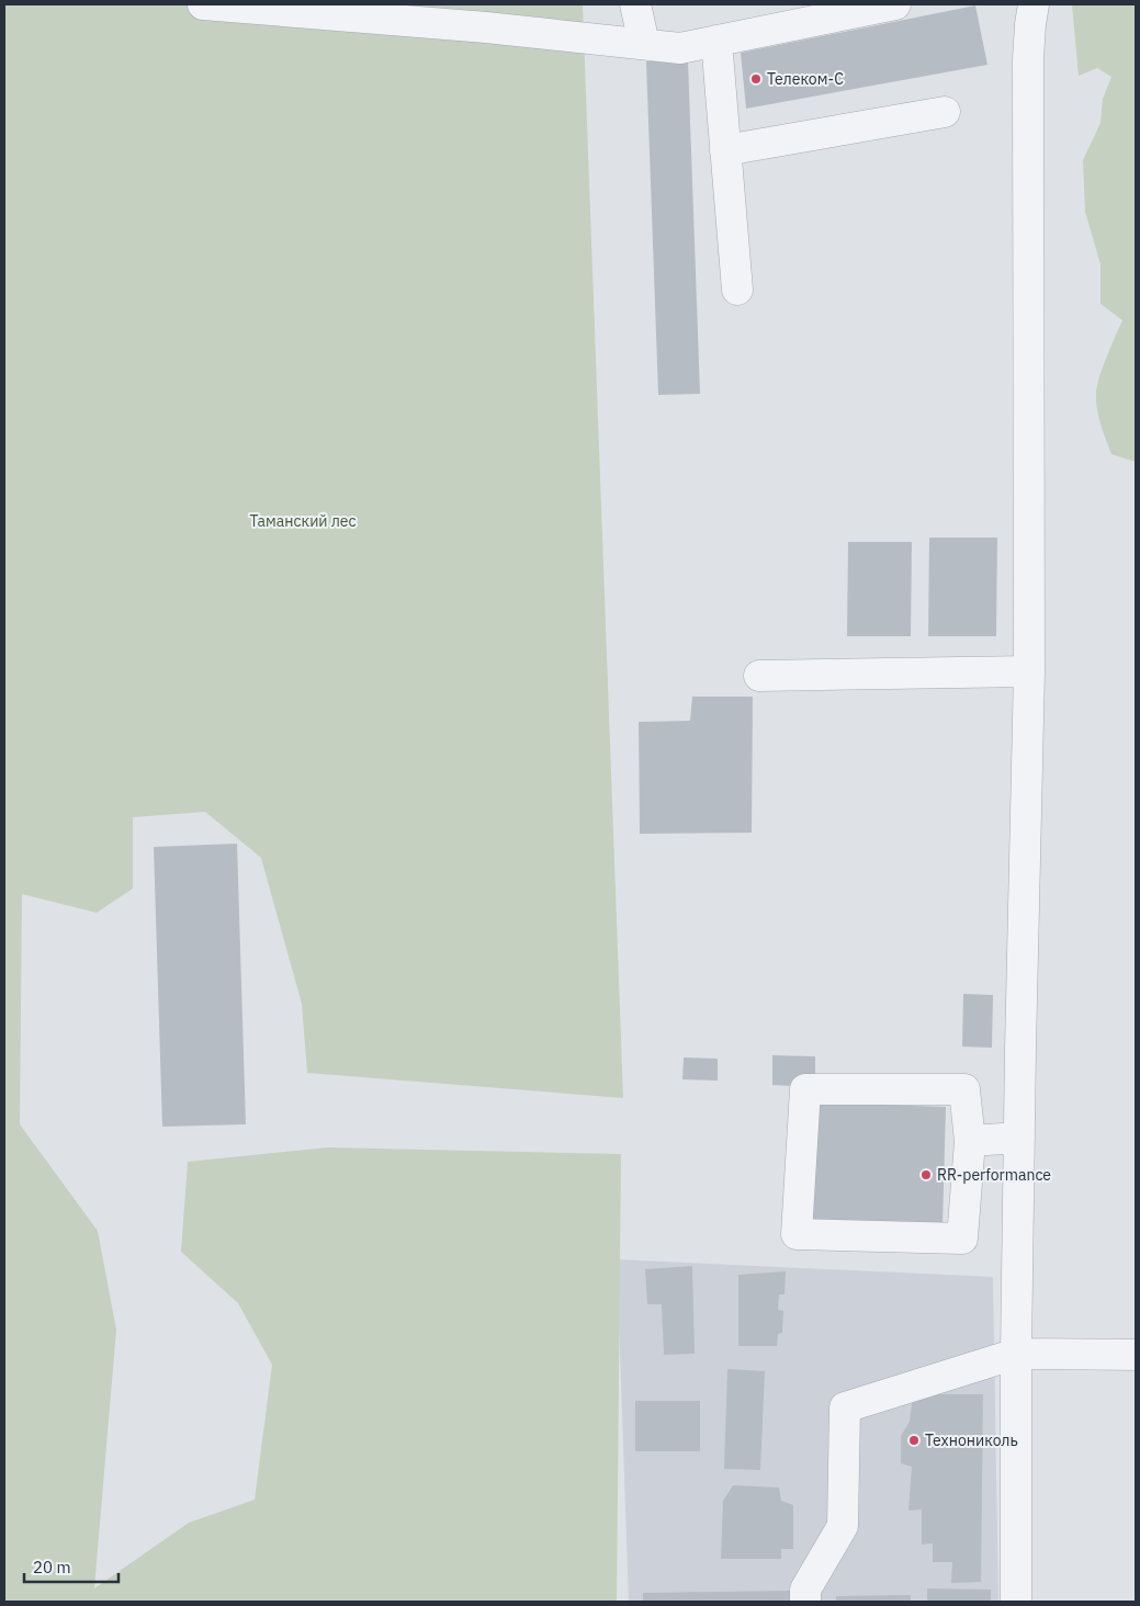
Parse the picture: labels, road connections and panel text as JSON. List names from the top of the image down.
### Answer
{
  "parks": ["Таманский лес"],
  "places": ["Телеком-С", "RR-performance", "Технониколь"],
  "scale_bar": "20 m"
}
